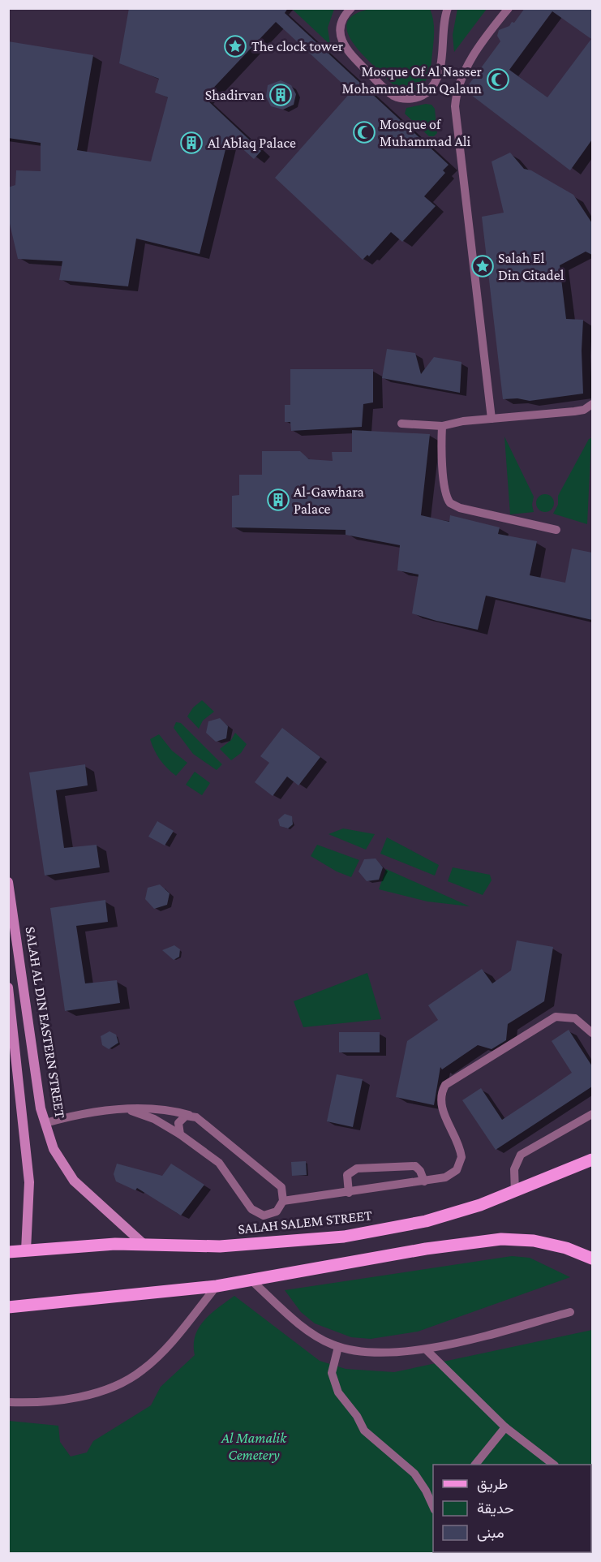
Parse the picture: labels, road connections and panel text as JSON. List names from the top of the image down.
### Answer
{
  "streets": {
    "main road": ["SALAH AL DIN EASTERN STREET", "SALAH SALEM STREET"]
  },
  "crossings": [
    ["SALAH AL DIN EASTERN STREET", "SALAH SALEM STREET"]
  ],
  "parks": ["Al Mamalik Cemetery"],
  "places": {
    "place": ["The clock tower", "Salah El Din Citadel"],
    "mosque": ["Mosque Of Al Nasser Mohammad Ibn Qalaun", "Mosque of Muhammad Ali"],
    "building": ["Shadirvan", "Al Ablaq Palace", "Al-Gawhara Palace"]
  },
  "legend": ["طريق", "حديقة", "مبنى"]
}
